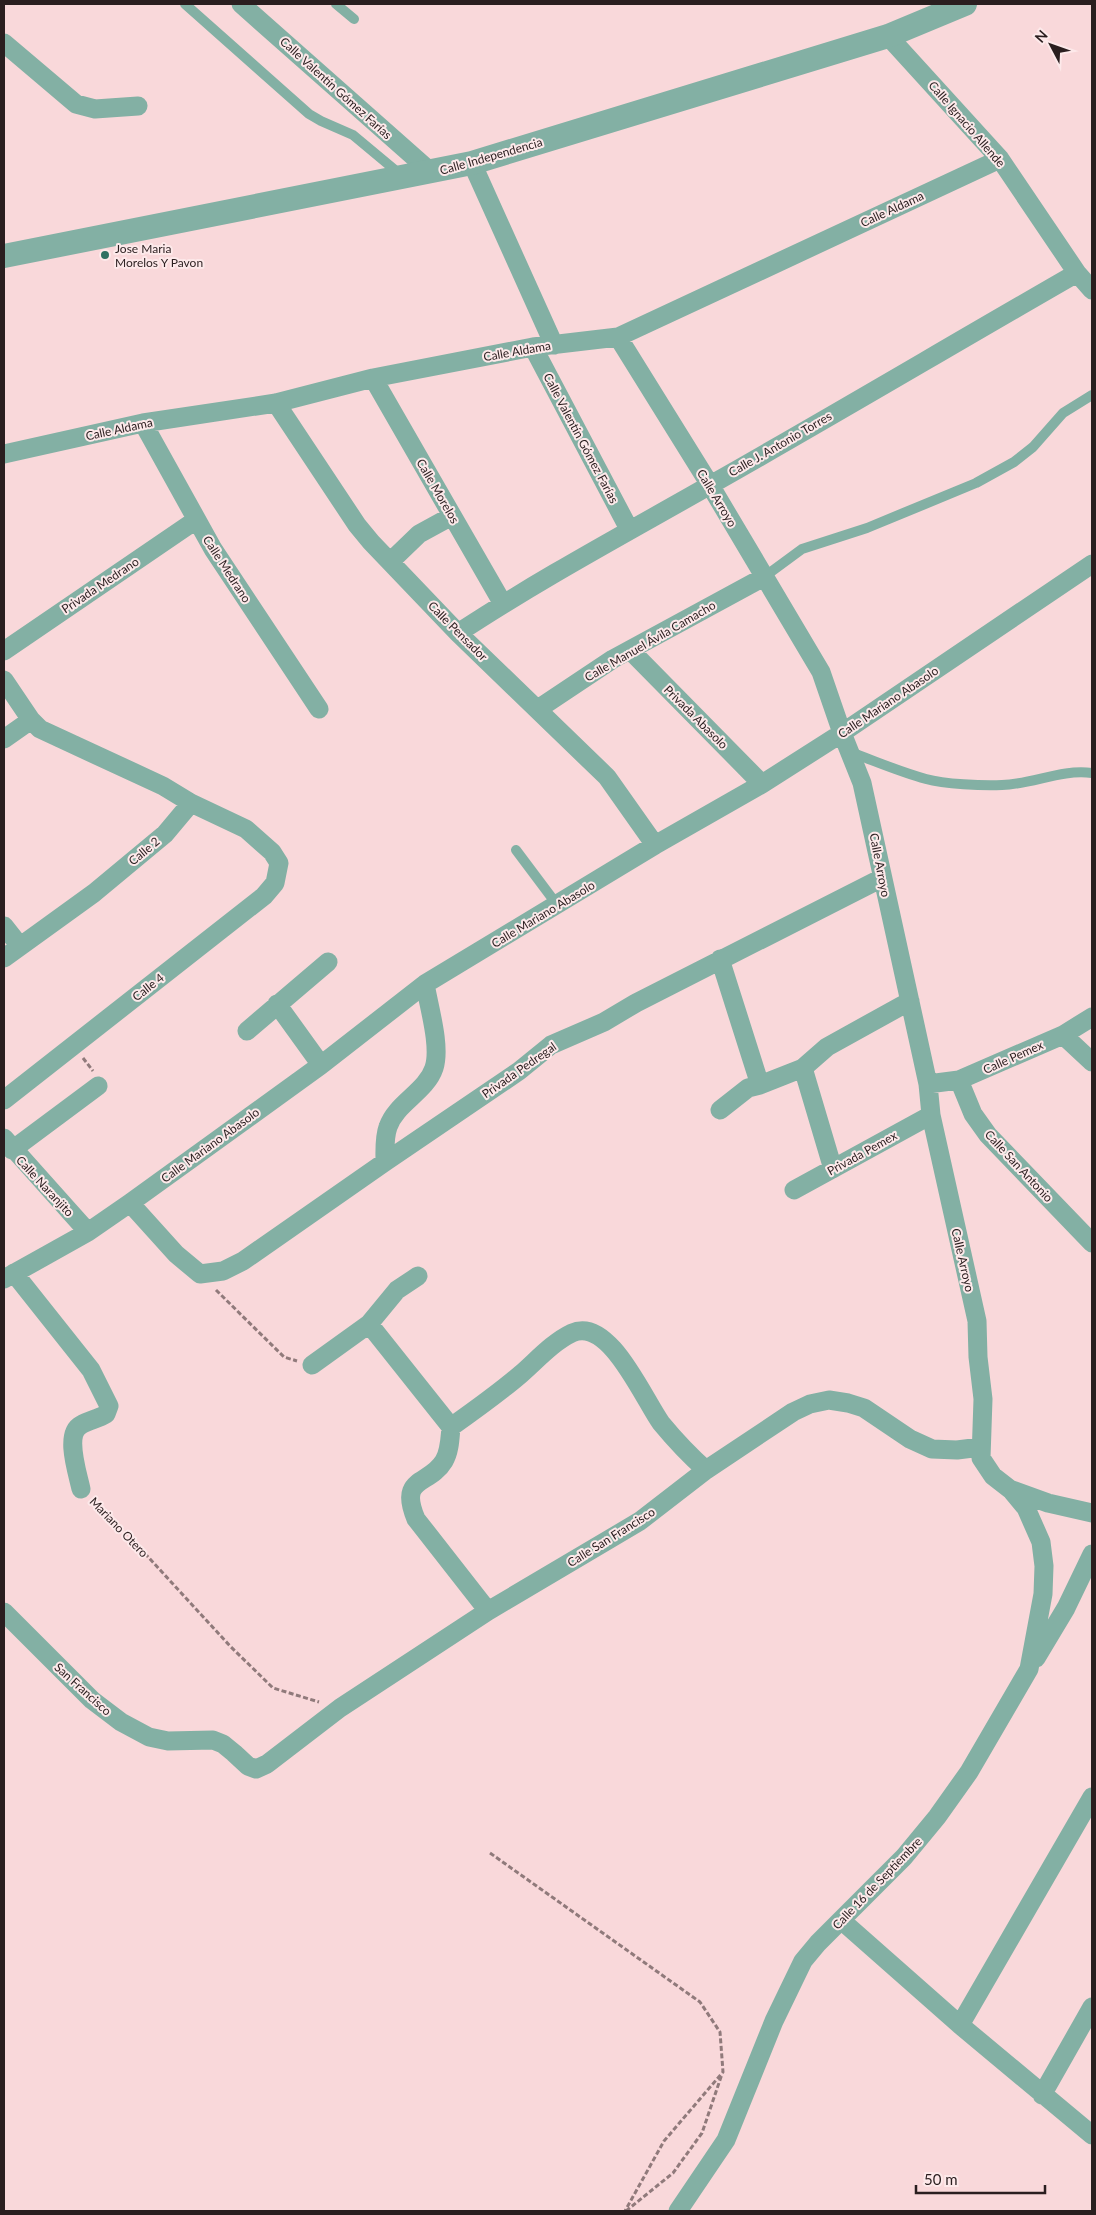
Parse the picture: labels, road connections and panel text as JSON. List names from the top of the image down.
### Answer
{
  "streets": {
    "street": [
      "Calle Valentín Gómez Farías",
      "Calle Ignacio Allende",
      "Calle Independencia",
      "Calle Aldama",
      "Calle J. Antonio Torres",
      "Calle Morelos",
      "Calle Arroyo",
      "Calle Medrano",
      "Privada Medrano",
      "Calle Pensador",
      "Calle Manuel Ávila Camacho",
      "Calle Mariano Abasolo",
      "Privada Abasolo",
      "Calle 2",
      "Calle 4",
      "Calle Pemex",
      "Privada Pedregal",
      "Privada Pemex",
      "Calle San Antonio",
      "Calle Naranjito",
      "Mariano Otero",
      "Calle San Francisco",
      "San Francisco",
      "Calle 16 de Septiembre"
    ]
  },
  "crossings": [
    ["Calle Valentín Gómez Farías", "Calle Independencia"],
    ["Calle Valentín Gómez Farías", "Calle Aldama"],
    ["Calle Valentín Gómez Farías", "Calle J. Antonio Torres"],
    ["Calle Ignacio Allende", "Calle Independencia"],
    ["Calle Ignacio Allende", "Calle Aldama"],
    ["Calle Ignacio Allende", "Calle J. Antonio Torres"],
    ["Calle Aldama", "Calle Morelos"],
    ["Calle Aldama", "Calle Arroyo"],
    ["Calle Aldama", "Calle Medrano"],
    ["Calle Aldama", "Calle Pensador"],
    ["Calle J. Antonio Torres", "Calle Morelos"],
    ["Calle J. Antonio Torres", "Calle Arroyo"],
    ["Calle J. Antonio Torres", "Calle Pensador"],
    ["Calle Arroyo", "Calle Manuel Ávila Camacho"],
    ["Calle Arroyo", "Calle Mariano Abasolo"],
    ["Calle Arroyo", "Calle Pemex"],
    ["Calle Arroyo", "Privada Pedregal"],
    ["Calle Arroyo", "Privada Pemex"],
    ["Calle Arroyo", "Calle San Francisco"],
    ["Calle Arroyo", "Calle 16 de Septiembre"],
    ["Calle Medrano", "Privada Medrano"],
    ["Calle Pensador", "Calle Manuel Ávila Camacho"],
    ["Calle Pensador", "Calle Mariano Abasolo"],
    ["Calle Manuel Ávila Camacho", "Privada Abasolo"],
    ["Calle Mariano Abasolo", "Privada Abasolo"],
    ["Calle Mariano Abasolo", "Calle Naranjito"],
    ["Calle Mariano Abasolo", "Mariano Otero"],
    ["Calle 2", "Calle 4"],
    ["Calle Pemex", "Calle San Antonio"],
    ["Mariano Otero", "Calle San Francisco"],
    ["Calle San Francisco", "San Francisco"],
    ["Calle San Francisco", "Calle 16 de Septiembre"]
  ],
  "places": ["Jose Maria Morelos Y Pavon"],
  "scale_bar": "50 m",
  "north": "top left"
}
